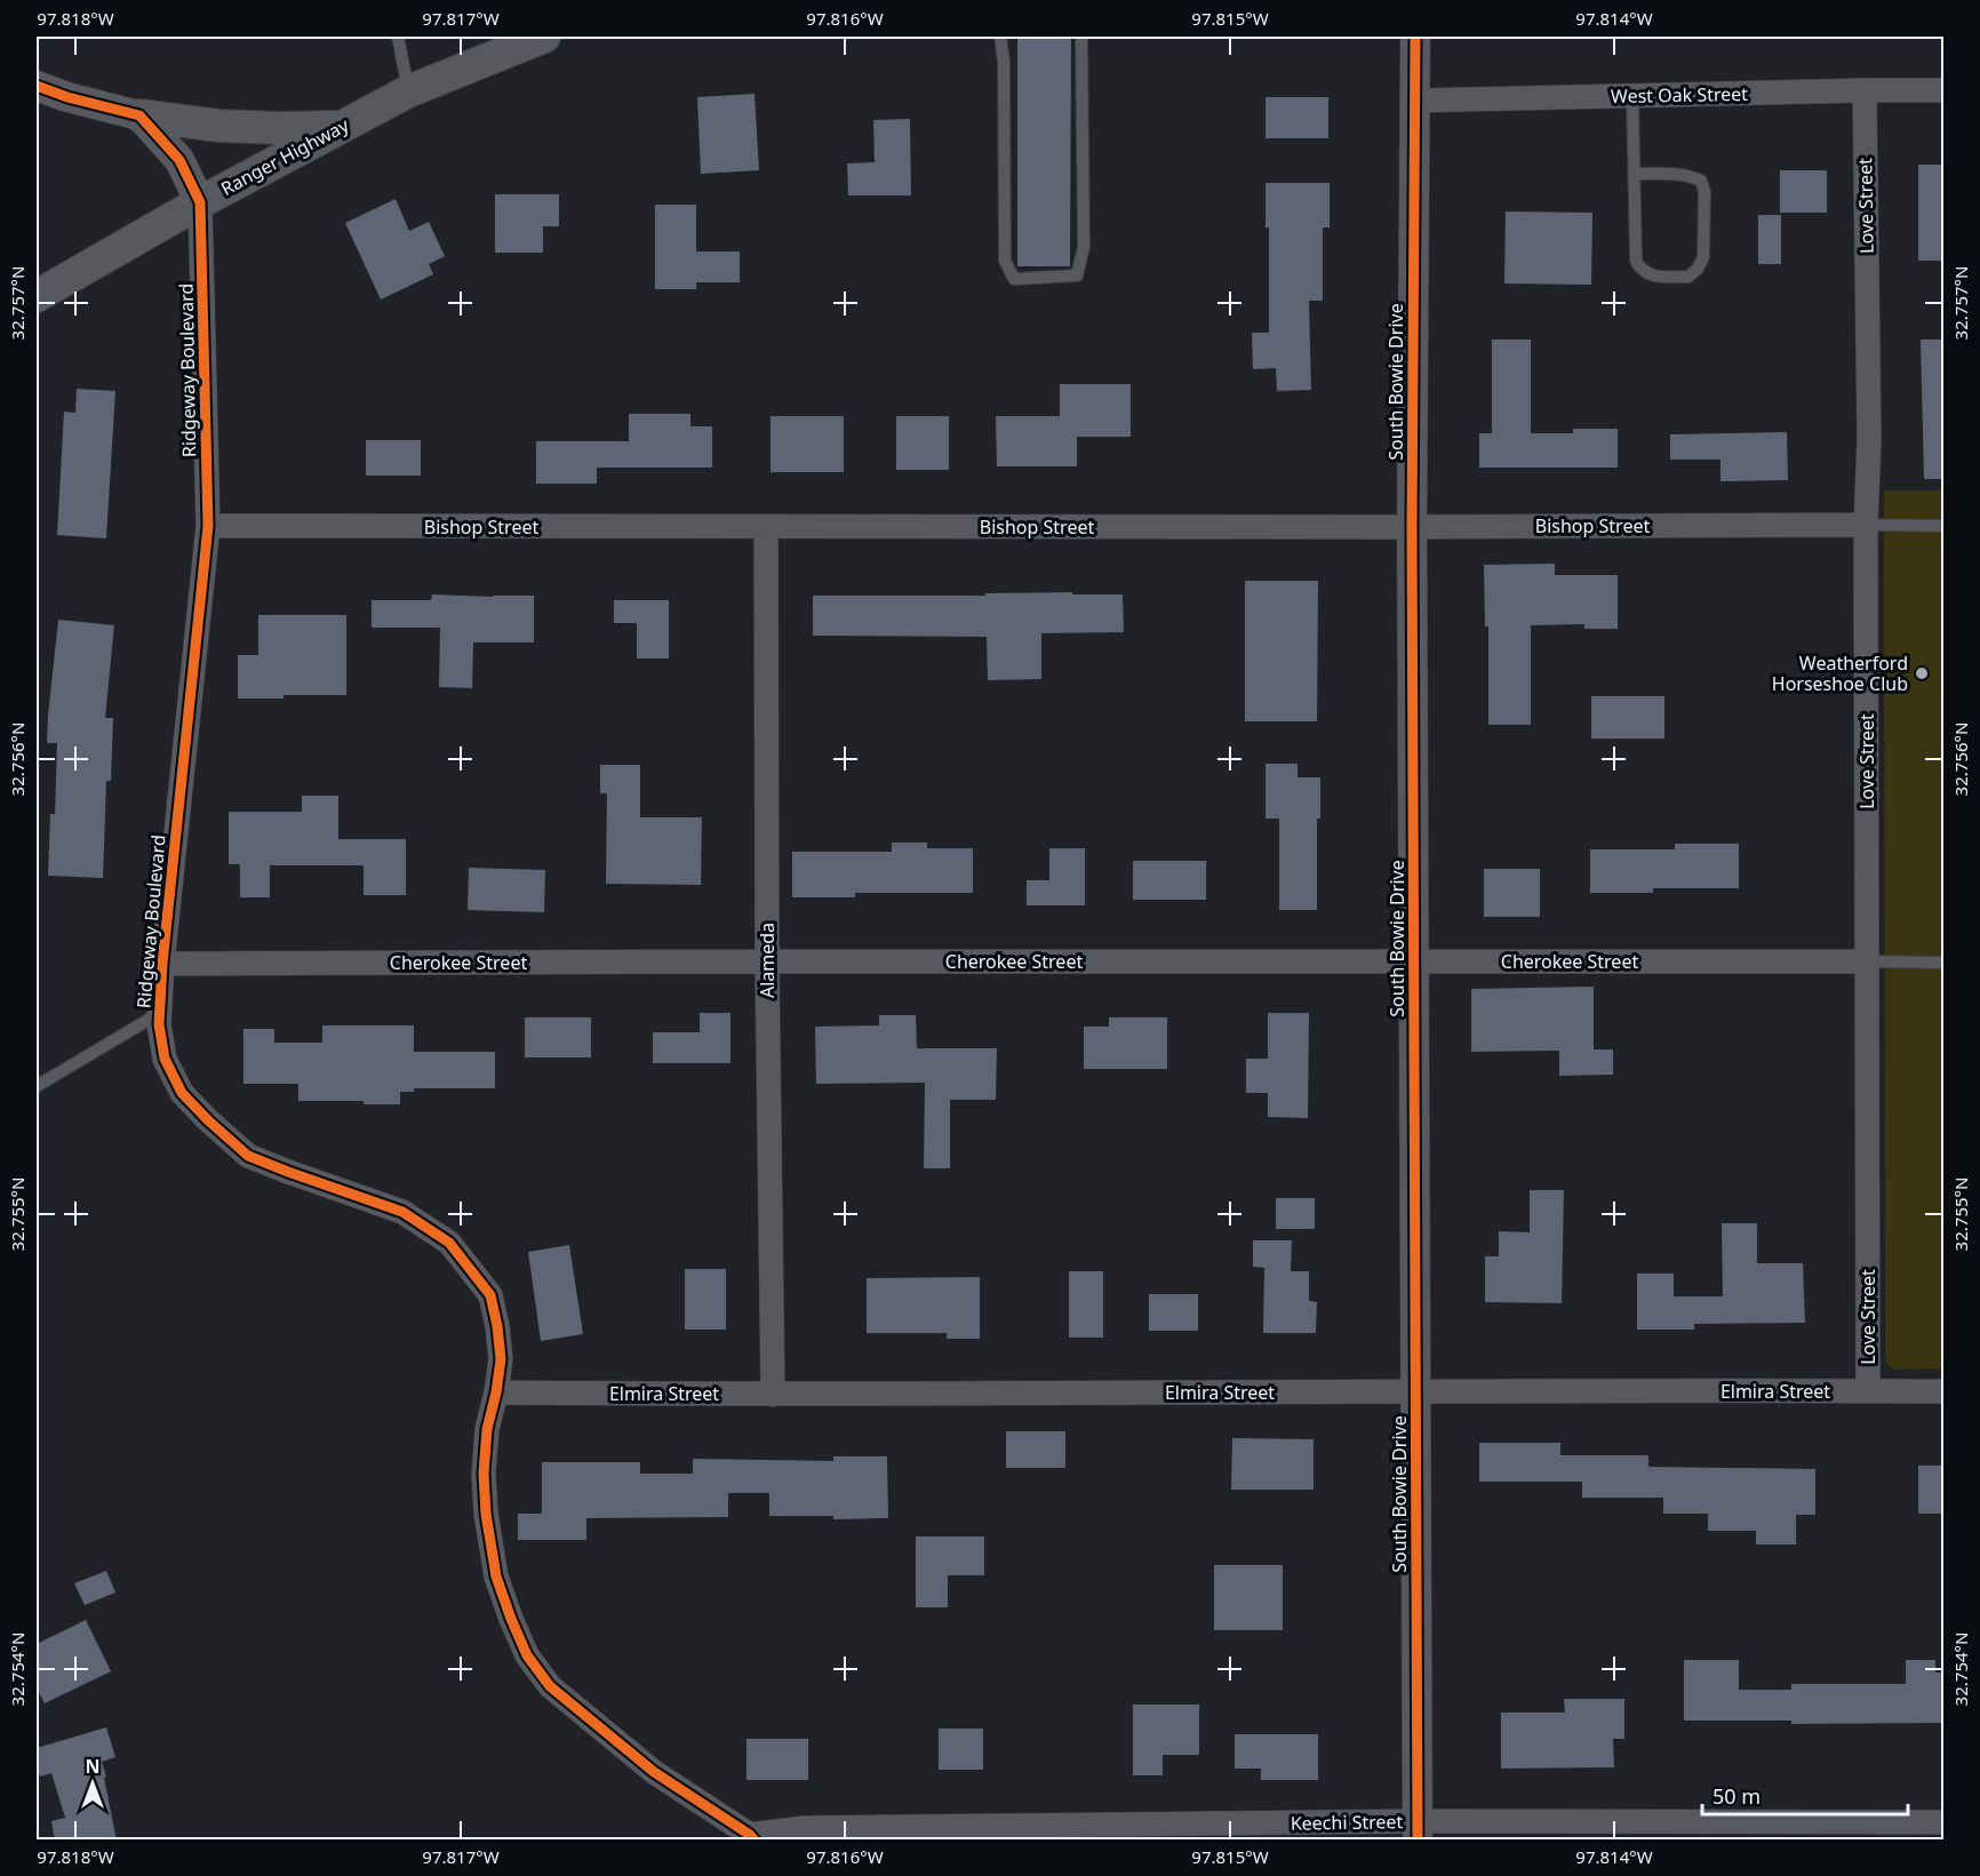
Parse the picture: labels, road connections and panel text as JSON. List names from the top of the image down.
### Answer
{
  "streets": {
    "main road": ["Ranger Highway"],
    "street": [
      "West Oak Street",
      "Love Street",
      "Ridgeway Boulevard",
      "South Bowie Drive",
      "Bishop Street",
      "Alameda",
      "Cherokee Street",
      "Elmira Street",
      "Keechi Street"
    ]
  },
  "crossings": [
    ["West Oak Street", "Love Street"],
    ["West Oak Street", "South Bowie Drive"],
    ["Ranger Highway", "Ridgeway Boulevard"],
    ["Love Street", "Bishop Street"],
    ["Love Street", "Cherokee Street"],
    ["Love Street", "Elmira Street"],
    ["Ridgeway Boulevard", "Bishop Street"],
    ["Ridgeway Boulevard", "Cherokee Street"],
    ["Ridgeway Boulevard", "Elmira Street"],
    ["Ridgeway Boulevard", "Keechi Street"],
    ["South Bowie Drive", "Bishop Street"],
    ["South Bowie Drive", "Cherokee Street"],
    ["South Bowie Drive", "Elmira Street"],
    ["South Bowie Drive", "Keechi Street"],
    ["Bishop Street", "Alameda"],
    ["Alameda", "Cherokee Street"],
    ["Alameda", "Elmira Street"]
  ],
  "places": ["Weatherford Horseshoe Club"],
  "scale_bar": "50 m",
  "north": "top",
  "coordinates": [
    "97.818°W",
    "97.817°W",
    "97.816°W",
    "97.815°W",
    "97.814°W",
    "32.757°N",
    "32.756°N",
    "32.755°N",
    "32.754°N"
  ]
}
